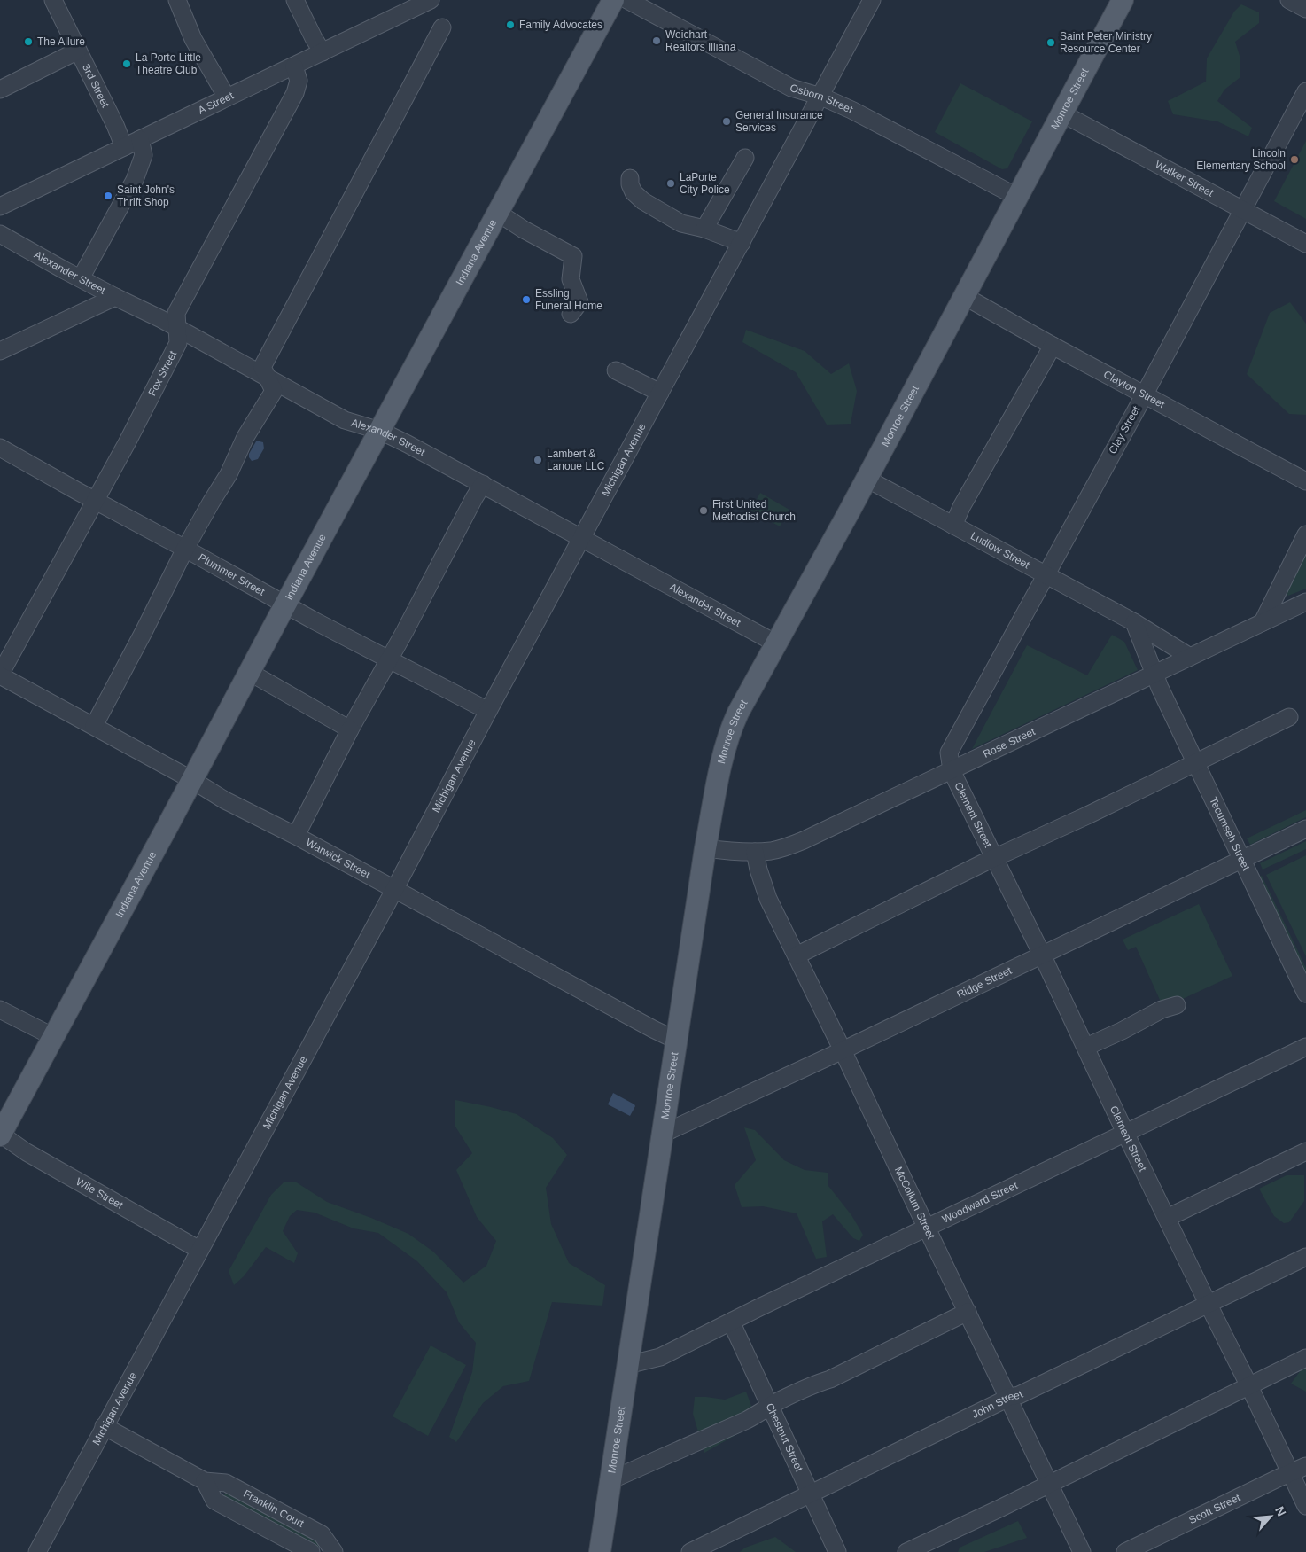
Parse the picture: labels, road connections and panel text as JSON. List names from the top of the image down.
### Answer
{
  "streets": {
    "main road": ["Monroe Street", "Indiana Avenue"],
    "street": [
      "3rd Street",
      "Osborn Street",
      "A Street",
      "Walker Street",
      "Alexander Street",
      "Fox Street",
      "Clayton Street",
      "Clay Street",
      "Michigan Avenue",
      "Ludlow Street",
      "Plummer Street",
      "Rose Street",
      "Clement Street",
      "Tecumseh Street",
      "Warwick Street",
      "Ridge Street",
      "Wile Street",
      "McCollum Street",
      "Woodward Street",
      "John Street",
      "Chestnut Street",
      "Franklin Court",
      "Scott Street"
    ]
  },
  "crossings": [
    ["3rd Street", "A Street"],
    ["Osborn Street", "Monroe Street"],
    ["Osborn Street", "Michigan Avenue"],
    ["Monroe Street", "Walker Street"],
    ["Monroe Street", "Alexander Street"],
    ["Monroe Street", "Clayton Street"],
    ["Monroe Street", "Ludlow Street"],
    ["Monroe Street", "Rose Street"],
    ["Monroe Street", "Warwick Street"],
    ["Monroe Street", "Ridge Street"],
    ["Monroe Street", "Woodward Street"],
    ["A Street", "Fox Street"],
    ["Walker Street", "Clay Street"],
    ["Indiana Avenue", "Alexander Street"],
    ["Indiana Avenue", "Plummer Street"],
    ["Indiana Avenue", "Warwick Street"],
    ["Indiana Avenue", "Wile Street"],
    ["Alexander Street", "Fox Street"],
    ["Alexander Street", "Michigan Avenue"],
    ["Fox Street", "Plummer Street"],
    ["Fox Street", "Warwick Street"],
    ["Clayton Street", "Clay Street"],
    ["Clay Street", "Ludlow Street"],
    ["Clay Street", "Rose Street"],
    ["Clay Street", "Clement Street"],
    ["Michigan Avenue", "Plummer Street"],
    ["Michigan Avenue", "Warwick Street"],
    ["Michigan Avenue", "Wile Street"],
    ["Michigan Avenue", "Franklin Court"],
    ["Ludlow Street", "Rose Street"],
    ["Rose Street", "Clement Street"],
    ["Rose Street", "Tecumseh Street"],
    ["Rose Street", "McCollum Street"],
    ["Clement Street", "Ridge Street"],
    ["Clement Street", "Woodward Street"],
    ["Clement Street", "John Street"],
    ["Clement Street", "Scott Street"],
    ["Tecumseh Street", "Ridge Street"],
    ["Ridge Street", "McCollum Street"],
    ["McCollum Street", "Woodward Street"],
    ["McCollum Street", "John Street"],
    ["Woodward Street", "Chestnut Street"],
    ["John Street", "Chestnut Street"]
  ],
  "places": [
    "Family Advocates",
    "Weichart Realtors Illiana",
    "The Allure",
    "Saint Peter Ministry Resource Center",
    "La Porte Little Theatre Club",
    "General Insurance Services",
    "Lincoln Elementary School",
    "LaPorte City Police",
    "Saint John's Thrift Shop",
    "Essling Funeral Home",
    "Lambert & Lanoue LLC",
    "First United Methodist Church"
  ],
  "north": "top right"
}
